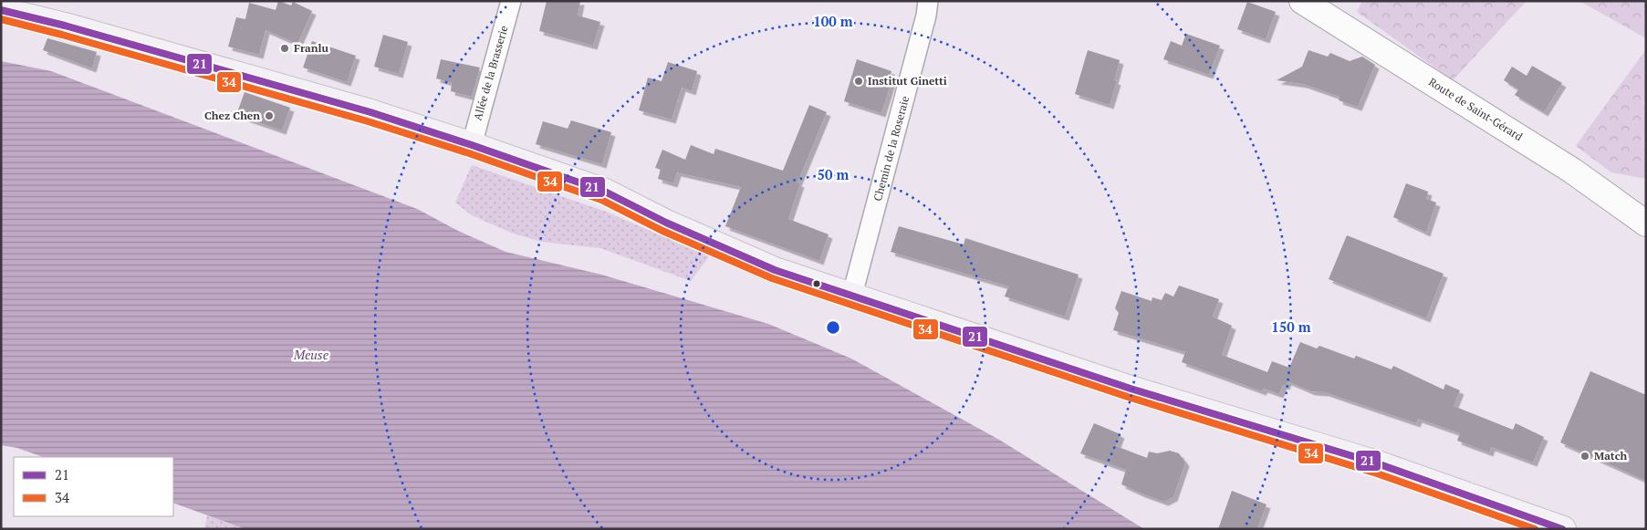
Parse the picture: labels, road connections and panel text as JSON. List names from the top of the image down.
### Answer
{
  "streets": {
    "main road": ["Route de Saint-Gérard"],
    "street": ["Allée de la Brasserie", "Chemin de la Roseraie"]
  },
  "water": ["Meuse"],
  "places": [
    "Franlu",
    "Institut Ginetti",
    "Chez Chen",
    "Match"
  ],
  "lines": ["transit line 21", "transit line 34"],
  "legend": ["21", "34"],
  "rings": ["100 m", "50 m", "150 m"]
}
